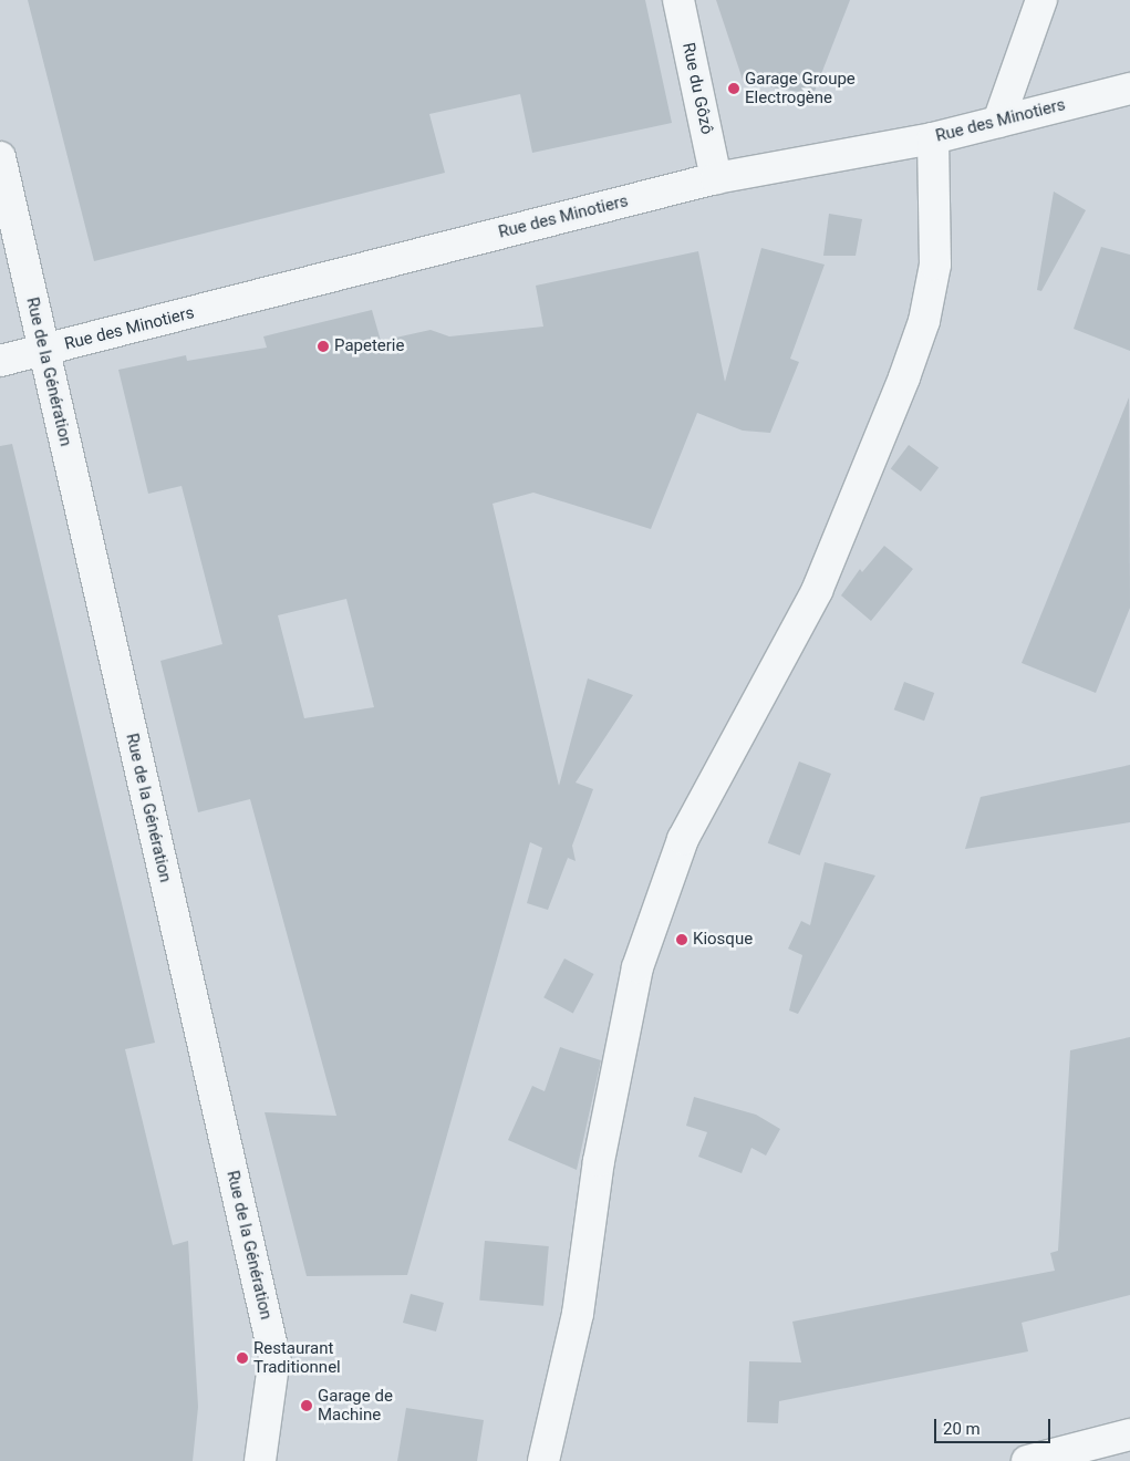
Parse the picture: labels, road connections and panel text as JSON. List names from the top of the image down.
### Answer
{
  "streets": {
    "street": ["Rue du Gôzô", "Rue des Minotiers", "Rue de la Génération"]
  },
  "crossings": [
    ["Rue du Gôzô", "Rue des Minotiers"],
    ["Rue des Minotiers", "Rue de la Génération"]
  ],
  "places": [
    "Garage Groupe Electrogène",
    "Papeterie",
    "Kiosque",
    "Restaurant Traditionnel",
    "Garage de Machine"
  ],
  "scale_bar": "20 m"
}
